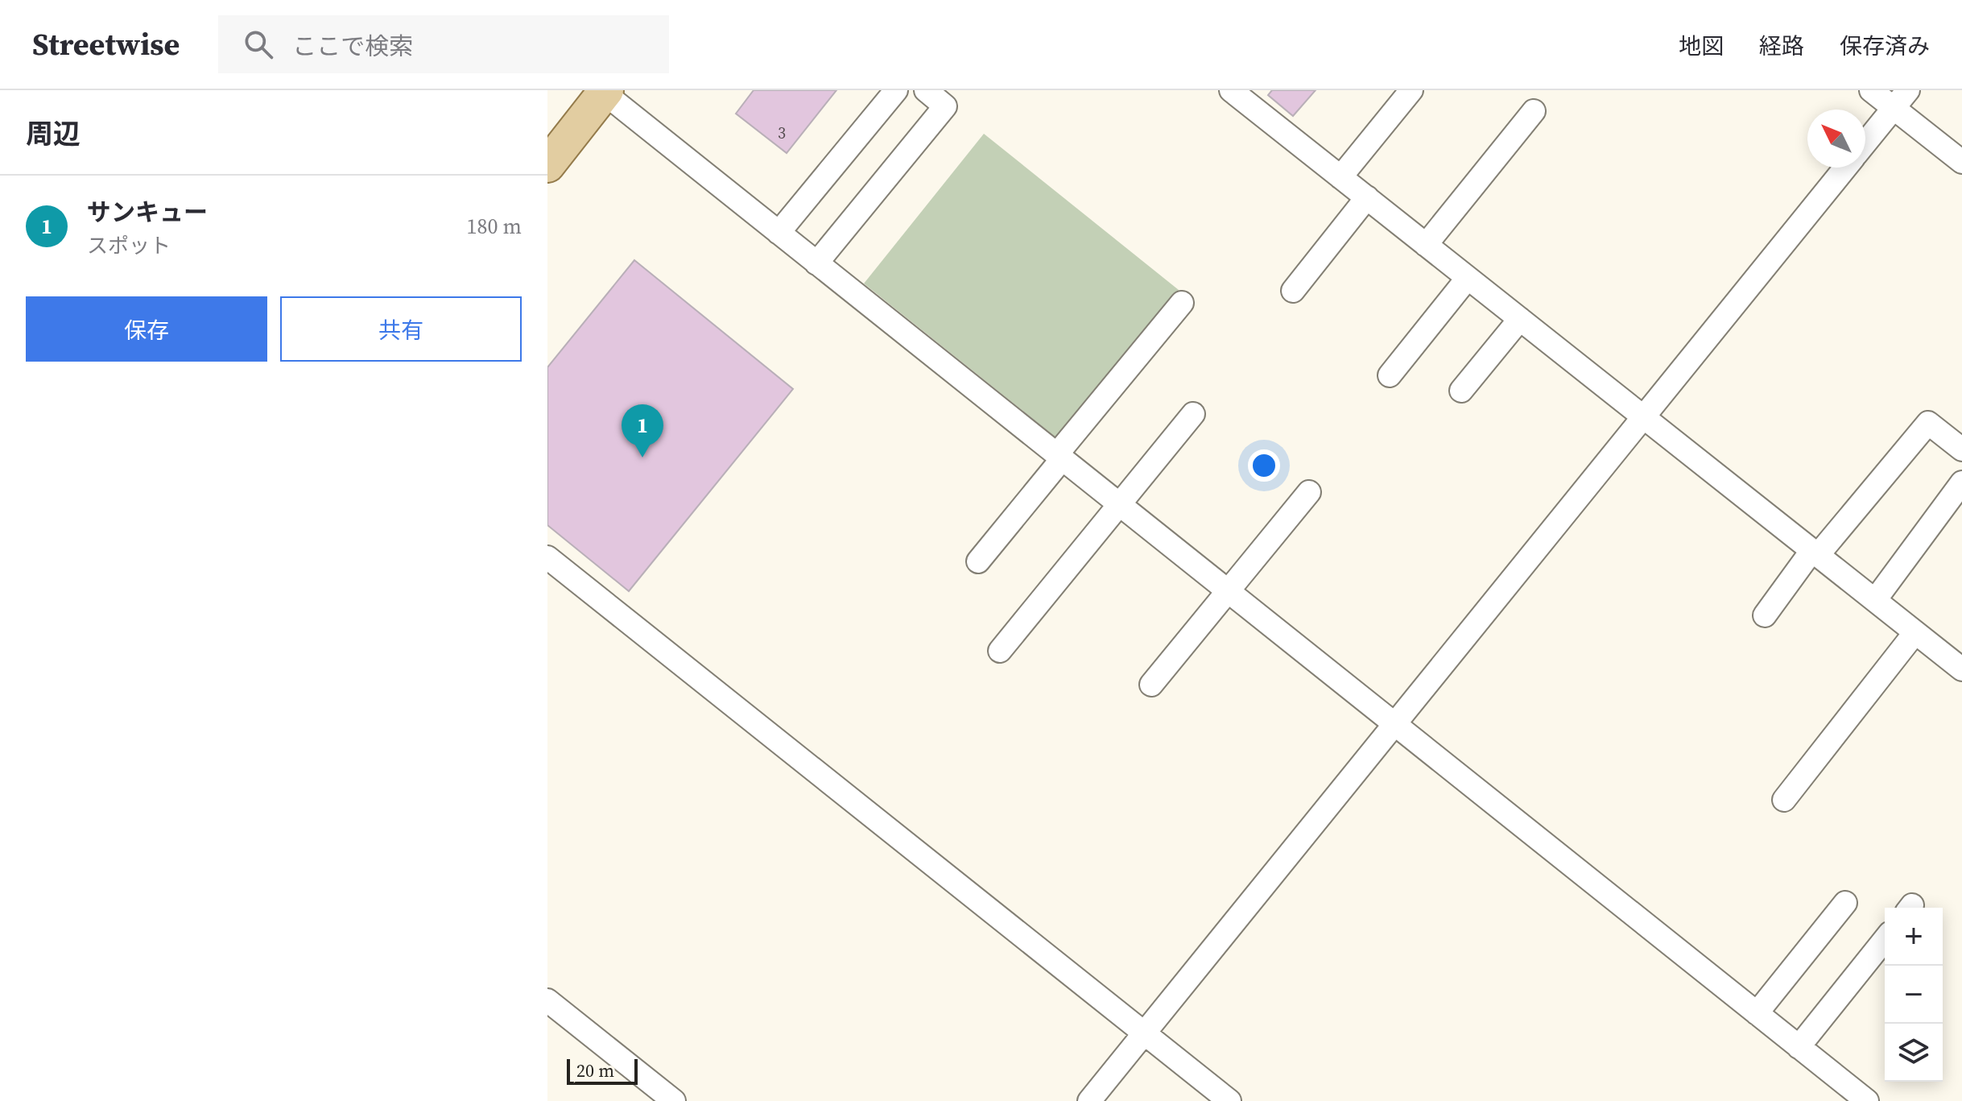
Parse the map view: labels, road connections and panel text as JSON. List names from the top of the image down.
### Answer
{
  "house_numbers": ["3"],
  "scale_bar": "20 m",
  "north": "top left",
  "page": {
    "header": "Streetwise",
    "search": "ここで検索",
    "nav": ["地図", "経路", "保存済み"],
    "heading": "周辺",
    "list": [
      {
        "mark": "1",
        "name": "サンキュー",
        "note": "スポット",
        "value": "180 m"
      }
    ],
    "buttons": ["保存", "共有"],
    "pins": "1",
    "map_buttons": ["+", "−"],
    "scale": "20 m"
  }
}
